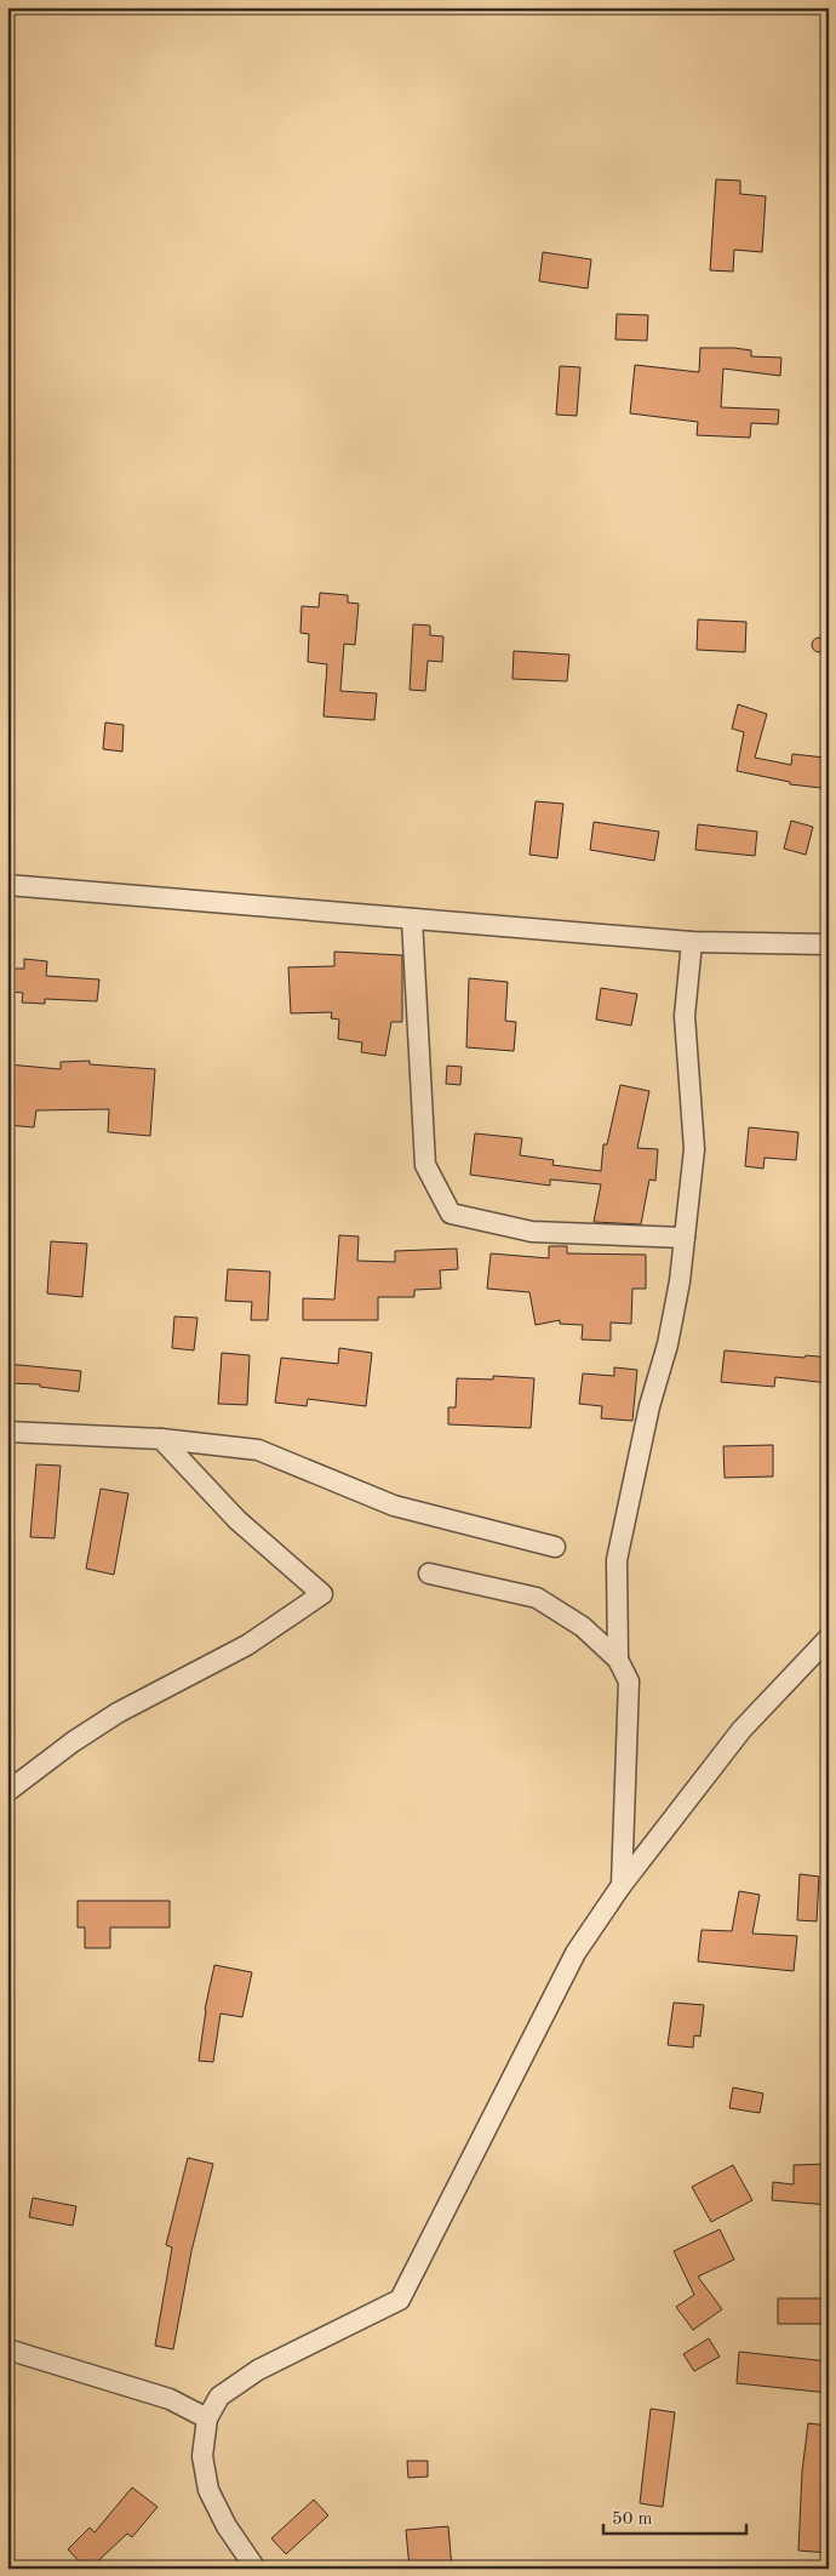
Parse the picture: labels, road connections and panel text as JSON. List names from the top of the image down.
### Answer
{
  "scale_bar": "50 m"
}
